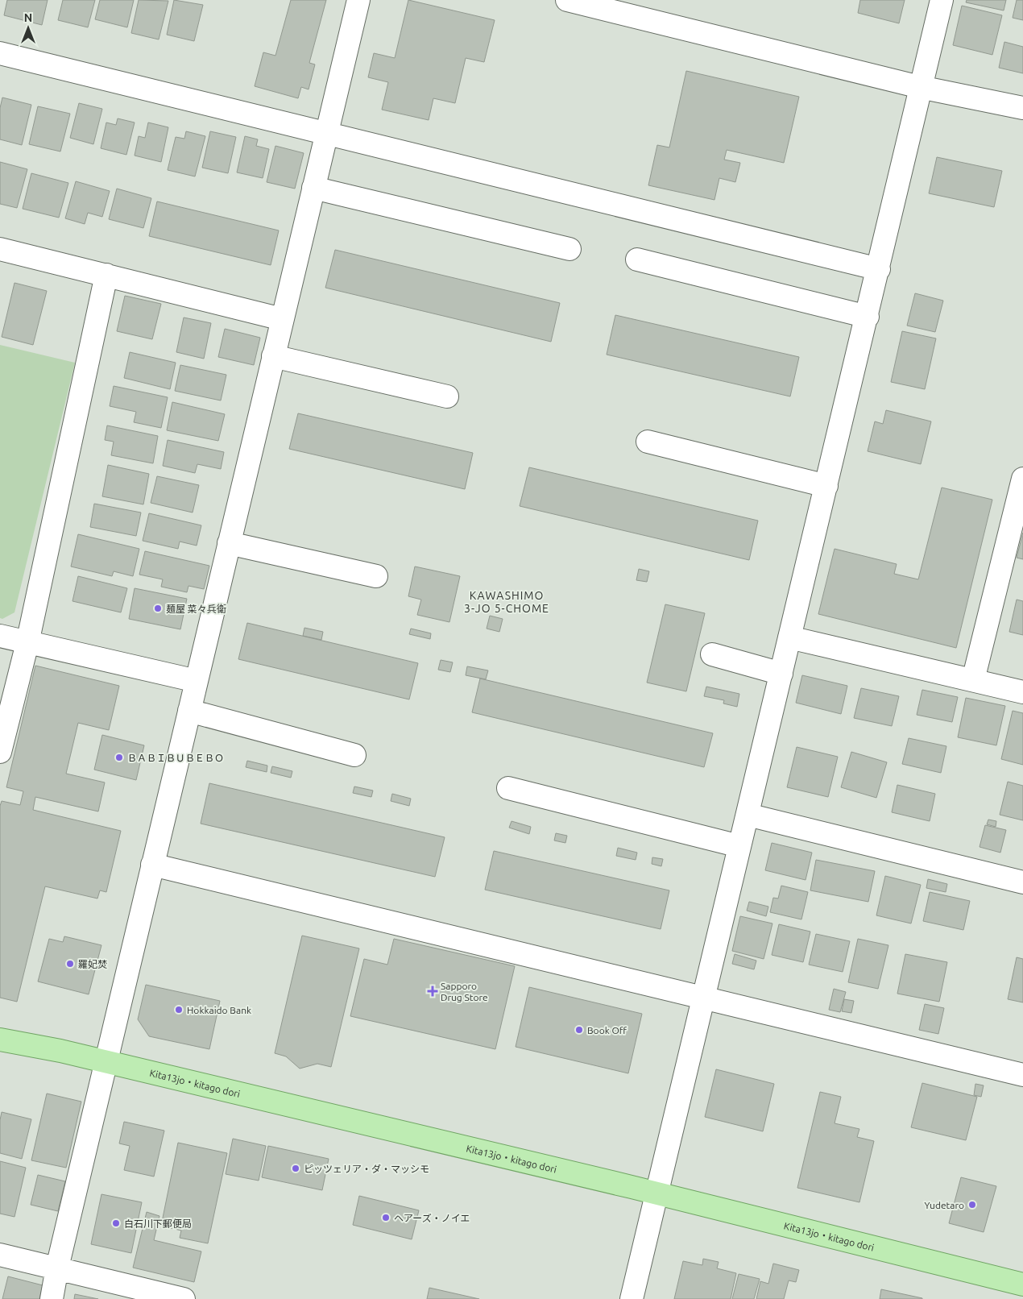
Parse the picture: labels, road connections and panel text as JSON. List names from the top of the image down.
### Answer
{
  "streets": {
    "main road": ["Kita13jo・kitago dori"]
  },
  "districts": ["KAWASHIMO 3-JO 5-CHOME"],
  "places": {
    "other": [
      "麺屋 菜々兵衛",
      "ＢＡＢＩＢＵＢＥＢＯ",
      "羅妃焚",
      "Hokkaido Bank",
      "Book Off",
      "ピッツェリア・ダ・マッシモ",
      "Yudetaro",
      "ヘアーズ・ノイエ",
      "白石川下郵便局"
    ],
    "health": ["Sapporo Drug Store"]
  },
  "north": "top"
}
